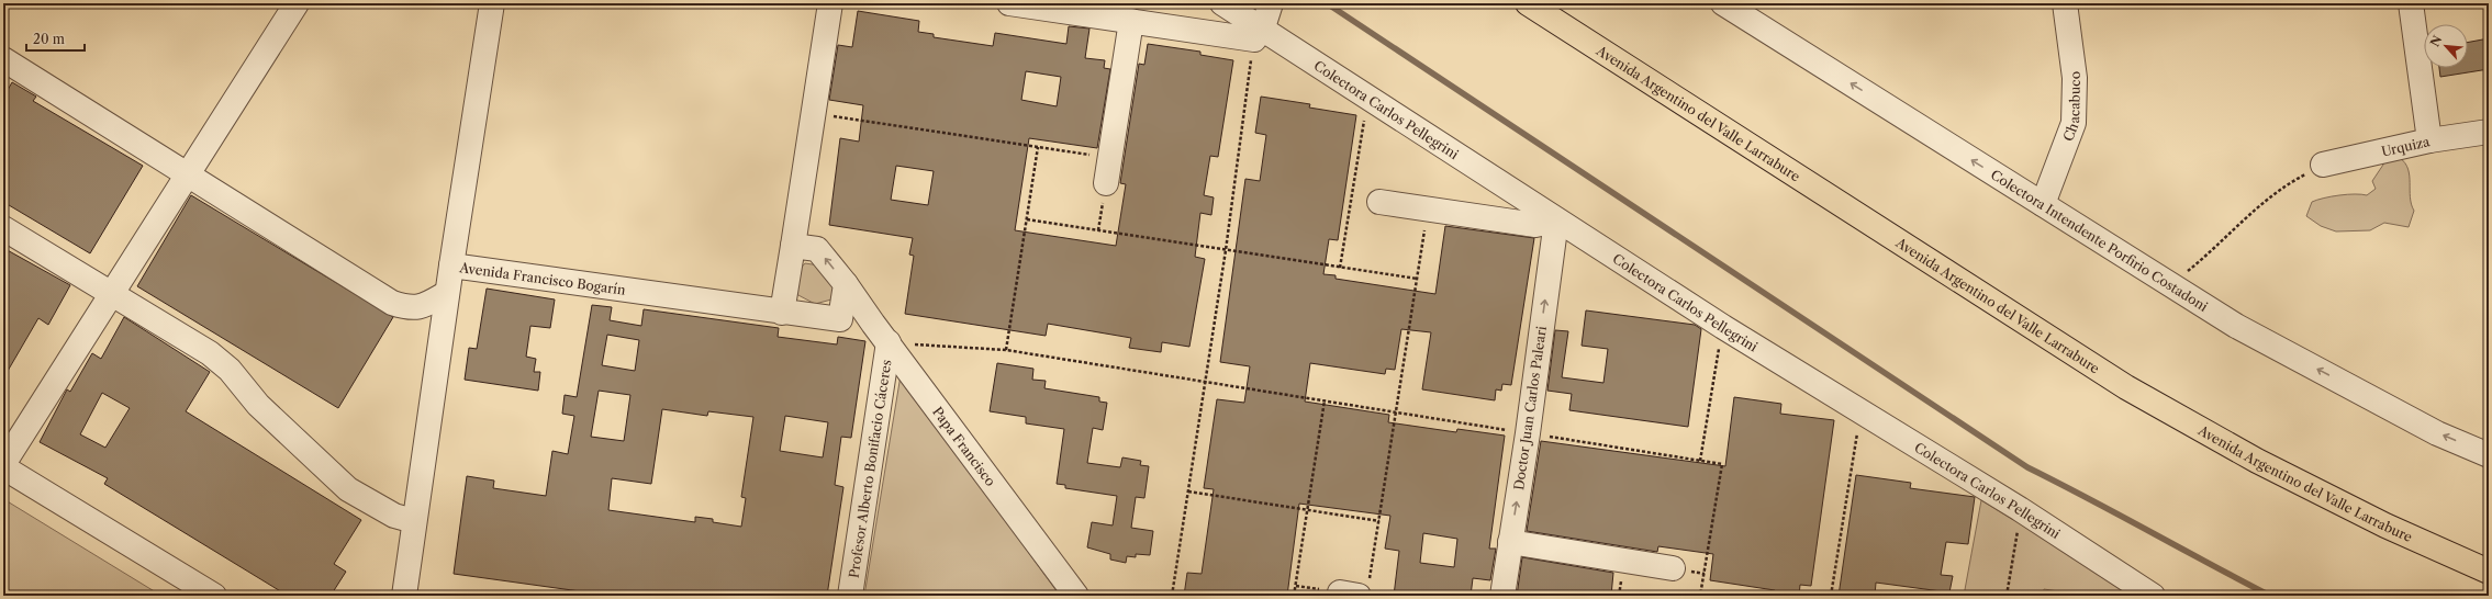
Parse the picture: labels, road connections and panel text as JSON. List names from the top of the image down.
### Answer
{
  "streets": {
    "highway": ["Avenida Argentino del Valle Larrabure"],
    "street": [
      "Chacabuco",
      "Colectora Carlos Pellegrini",
      "Urquiza",
      "Colectora Intendente Porfirio Costadoni",
      "Avenida Francisco Bogarín",
      "Doctor Juan Carlos Paleari",
      "Papa Francisco",
      "Profesor Alberto Bonifacio Cáceres"
    ]
  },
  "crossings": [
    ["Chacabuco", "Colectora Intendente Porfirio Costadoni"],
    ["Colectora Carlos Pellegrini", "Doctor Juan Carlos Paleari"],
    ["Papa Francisco", "Profesor Alberto Bonifacio Cáceres"]
  ],
  "one_way": ["Colectora Intendente Porfirio Costadoni", "Doctor Juan Carlos Paleari"],
  "scale_bar": "20 m",
  "north": "top left"
}
